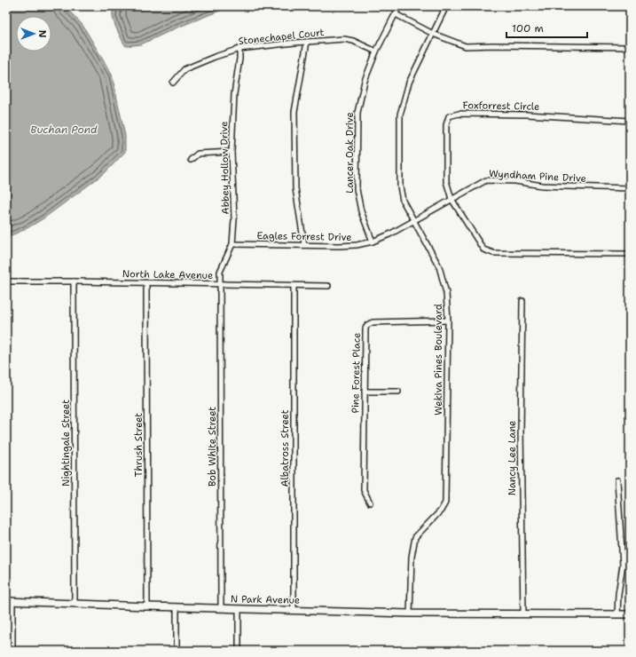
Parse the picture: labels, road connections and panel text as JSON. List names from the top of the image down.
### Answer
{
  "streets": {
    "main road": ["N Park Avenue"],
    "street": [
      "Stonechapel Court",
      "Foxforrest Circle",
      "Lancer Oak Drive",
      "Abbey Hollow Drive",
      "Wyndham Pine Drive",
      "Eagles Forrest Drive",
      "North Lake Avenue",
      "Wekiva Pines Boulevard",
      "Pine Forest Place",
      "Nightingale Street",
      "Thrush Street",
      "Bob White Street",
      "Albatross Street",
      "Nancy Lee Lane"
    ]
  },
  "crossings": [
    ["Stonechapel Court", "Lancer Oak Drive"],
    ["Stonechapel Court", "Abbey Hollow Drive"],
    ["Foxforrest Circle", "Wyndham Pine Drive"],
    ["Lancer Oak Drive", "Eagles Forrest Drive"],
    ["Abbey Hollow Drive", "Eagles Forrest Drive"],
    ["Abbey Hollow Drive", "North Lake Avenue"],
    ["Abbey Hollow Drive", "Bob White Street"],
    ["Wyndham Pine Drive", "Eagles Forrest Drive"],
    ["Wyndham Pine Drive", "Wekiva Pines Boulevard"],
    ["Eagles Forrest Drive", "Wekiva Pines Boulevard"],
    ["North Lake Avenue", "Nightingale Street"],
    ["North Lake Avenue", "Thrush Street"],
    ["North Lake Avenue", "Bob White Street"],
    ["North Lake Avenue", "Albatross Street"],
    ["Wekiva Pines Boulevard", "Pine Forest Place"],
    ["Wekiva Pines Boulevard", "N Park Avenue"],
    ["Nightingale Street", "N Park Avenue"],
    ["Thrush Street", "N Park Avenue"],
    ["Bob White Street", "N Park Avenue"],
    ["Albatross Street", "N Park Avenue"],
    ["Nancy Lee Lane", "N Park Avenue"]
  ],
  "water": ["Buchan Pond"],
  "scale_bar": "100 m",
  "north": "right"
}
